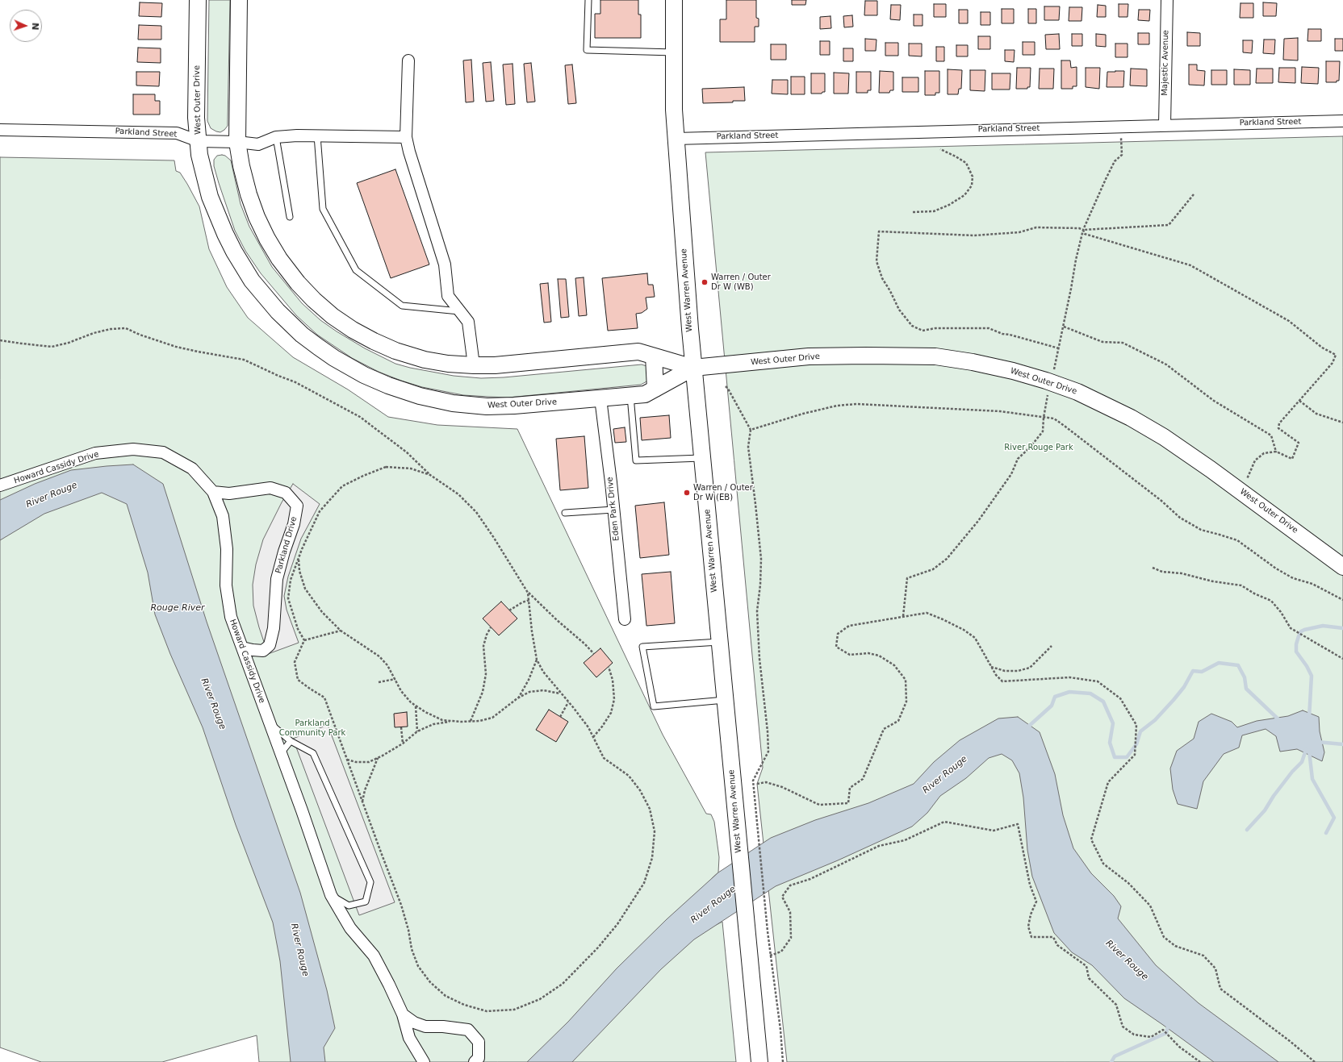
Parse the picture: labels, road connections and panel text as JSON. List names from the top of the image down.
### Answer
{
  "streets": {
    "main road": ["West Outer Drive", "West Warren Avenue"],
    "street": [
      "Majestic Avenue",
      "Parkland Street",
      "Howard Cassidy Drive",
      "Eden Park Drive",
      "Parkland Drive"
    ]
  },
  "crossings": [
    ["Majestic Avenue", "Parkland Street"],
    ["West Outer Drive", "Parkland Street"],
    ["West Outer Drive", "West Warren Avenue"],
    ["West Outer Drive", "Eden Park Drive"],
    ["Parkland Street", "West Warren Avenue"],
    ["Howard Cassidy Drive", "Parkland Drive"]
  ],
  "water": ["River Rouge", "Rouge River"],
  "parks": ["River Rouge Park", "Parkland Community Park"],
  "places": ["Warren / Outer Dr W (WB)", "Warren / Outer Dr W (EB)"],
  "north": "right"
}
